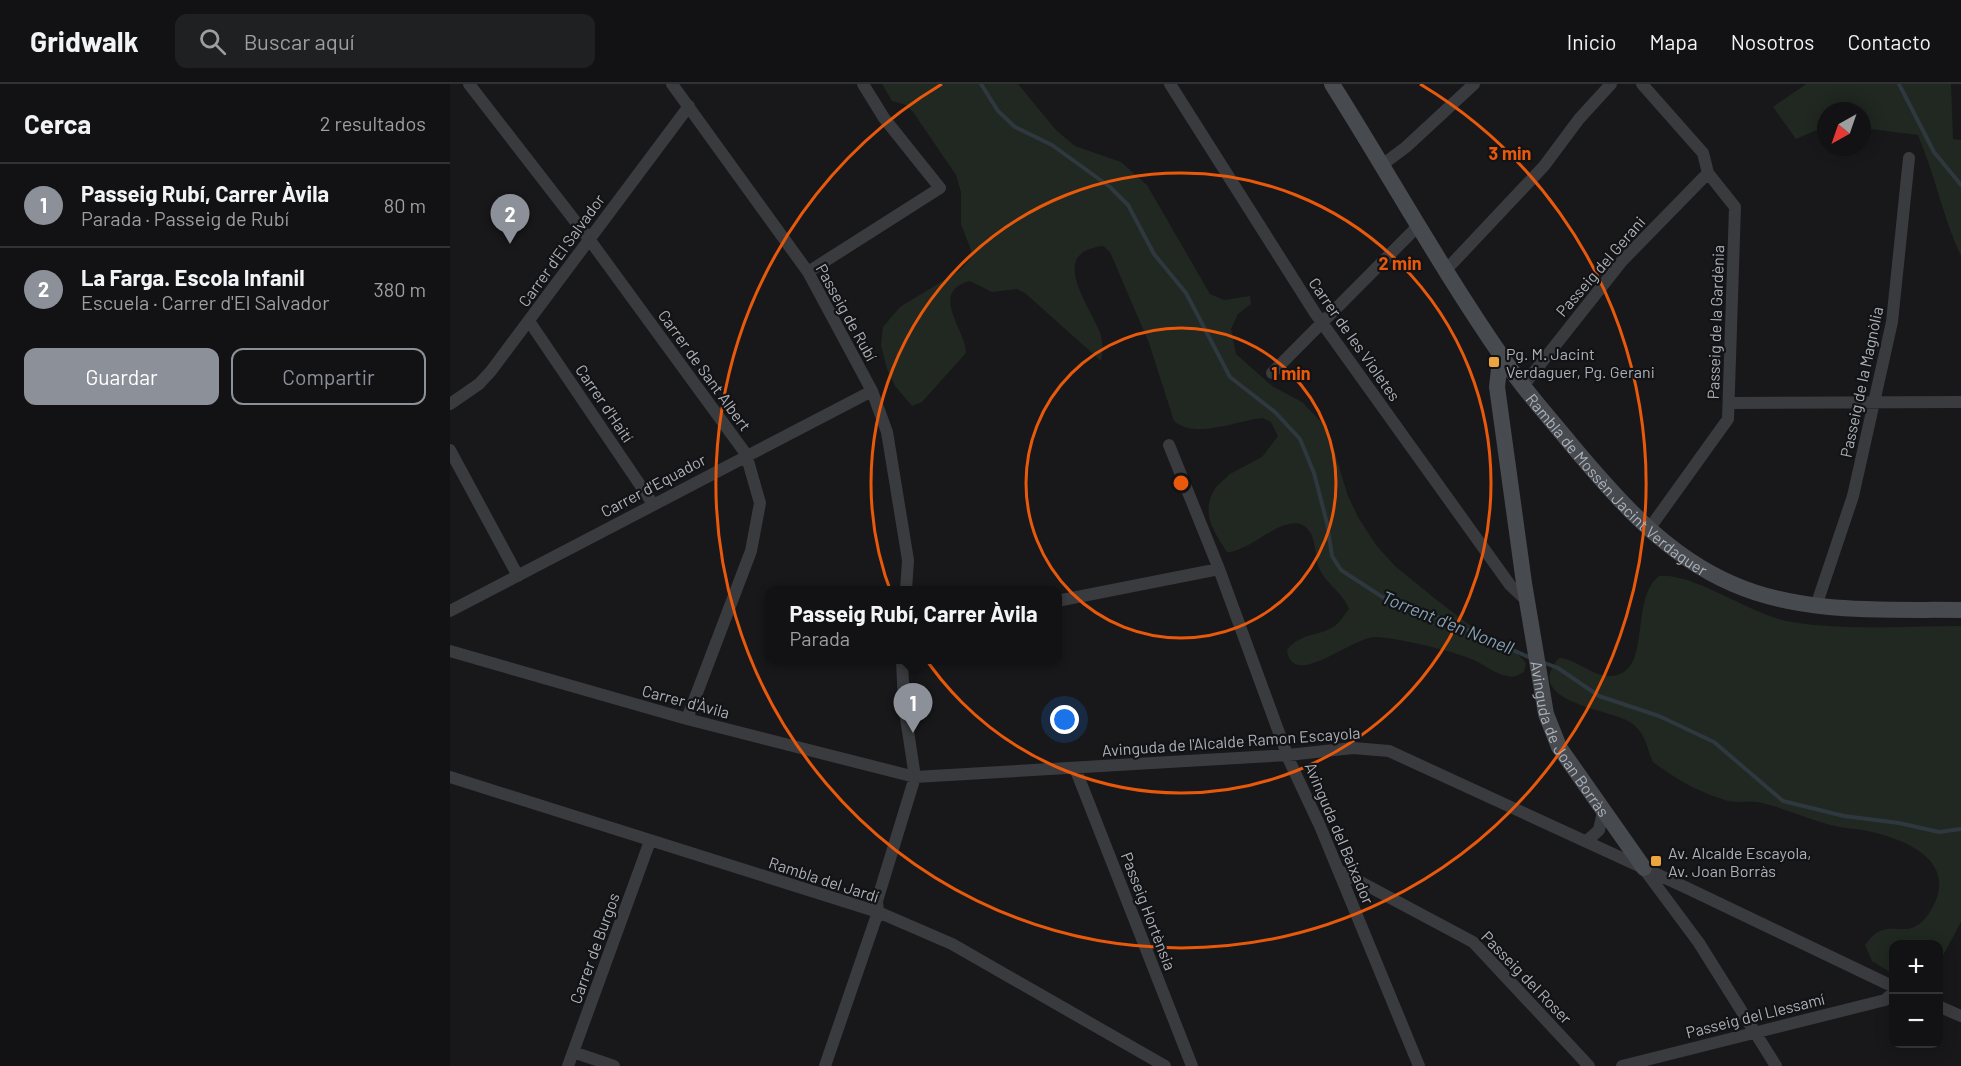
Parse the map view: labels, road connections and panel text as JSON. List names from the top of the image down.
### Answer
{
  "streets": {
    "street": [
      "Carrer d'El Salvador",
      "Passeig del Gerani",
      "Passeig de Rubí",
      "Passeig de la Gardènia",
      "Carrer de les Violetes",
      "Carrer de Sant Albert",
      "Passeig de la Magnòlia",
      "Carrer d'Haití",
      "Rambla de Mossèn Jacint Verdaguer",
      "Carrer d'Equador",
      "Carrer d'Àvila",
      "Avinguda de Joan Borràs",
      "Avinguda de l'Alcalde Ramon Escayola",
      "Avinguda del Baixador",
      "Rambla del Jardí",
      "Passeig Hortènsia",
      "Carrer de Burgos",
      "Passeig del Roser",
      "Passeig del Llessamí"
    ]
  },
  "crossings": [
    ["Carrer d'El Salvador", "Passeig de Rubí"],
    ["Carrer d'El Salvador", "Carrer de Sant Albert"],
    ["Carrer d'El Salvador", "Carrer d'Haití"],
    ["Passeig del Gerani", "Passeig de la Gardènia"],
    ["Passeig del Gerani", "Rambla de Mossèn Jacint Verdaguer"],
    ["Passeig de Rubí", "Carrer d'Equador"],
    ["Passeig de la Gardènia", "Rambla de Mossèn Jacint Verdaguer"],
    ["Carrer de les Violetes", "Avinguda de Joan Borràs"],
    ["Carrer de Sant Albert", "Carrer d'Equador"],
    ["Carrer de Sant Albert", "Carrer d'Àvila"],
    ["Passeig de la Magnòlia", "Rambla de Mossèn Jacint Verdaguer"],
    ["Carrer d'Haití", "Carrer d'Equador"],
    ["Rambla de Mossèn Jacint Verdaguer", "Avinguda de Joan Borràs"],
    ["Carrer d'Àvila", "Avinguda de l'Alcalde Ramon Escayola"],
    ["Avinguda de Joan Borràs", "Avinguda de l'Alcalde Ramon Escayola"],
    ["Avinguda de Joan Borràs", "Passeig del Llessamí"],
    ["Avinguda de l'Alcalde Ramon Escayola", "Avinguda del Baixador"],
    ["Avinguda de l'Alcalde Ramon Escayola", "Passeig Hortènsia"],
    ["Avinguda del Baixador", "Passeig del Roser"],
    ["Rambla del Jardí", "Carrer de Burgos"]
  ],
  "water": ["Torrent d'en Nonell"],
  "places": {
    "transit": ["Pg. M. Jacint Verdaguer, Pg. Gerani", "Av. Alcalde Escayola, Av. Joan Borràs"]
  },
  "north": "bottom left",
  "page": {
    "header": "Gridwalk",
    "search": "Buscar aquí",
    "nav": [
      "Inicio",
      "Mapa",
      "Nosotros",
      "Contacto"
    ],
    "heading": ["Cerca", "2 resultados"],
    "list": [
      {
        "mark": "1",
        "name": "Passeig Rubí, Carrer Àvila",
        "note": "Parada · Passeig de Rubí",
        "value": "80 m"
      },
      {
        "mark": "2",
        "name": "La Farga. Escola Infanil",
        "note": "Escuela · Carrer d'El Salvador",
        "value": "380 m"
      }
    ],
    "pins": ["2", "1"],
    "buttons": ["Guardar", "Compartir"],
    "popup": ["Passeig Rubí, Carrer Àvila", "Parada"],
    "map_buttons": ["+", "−"]
  },
  "rings": ["3 min", "2 min", "1 min"]
}
